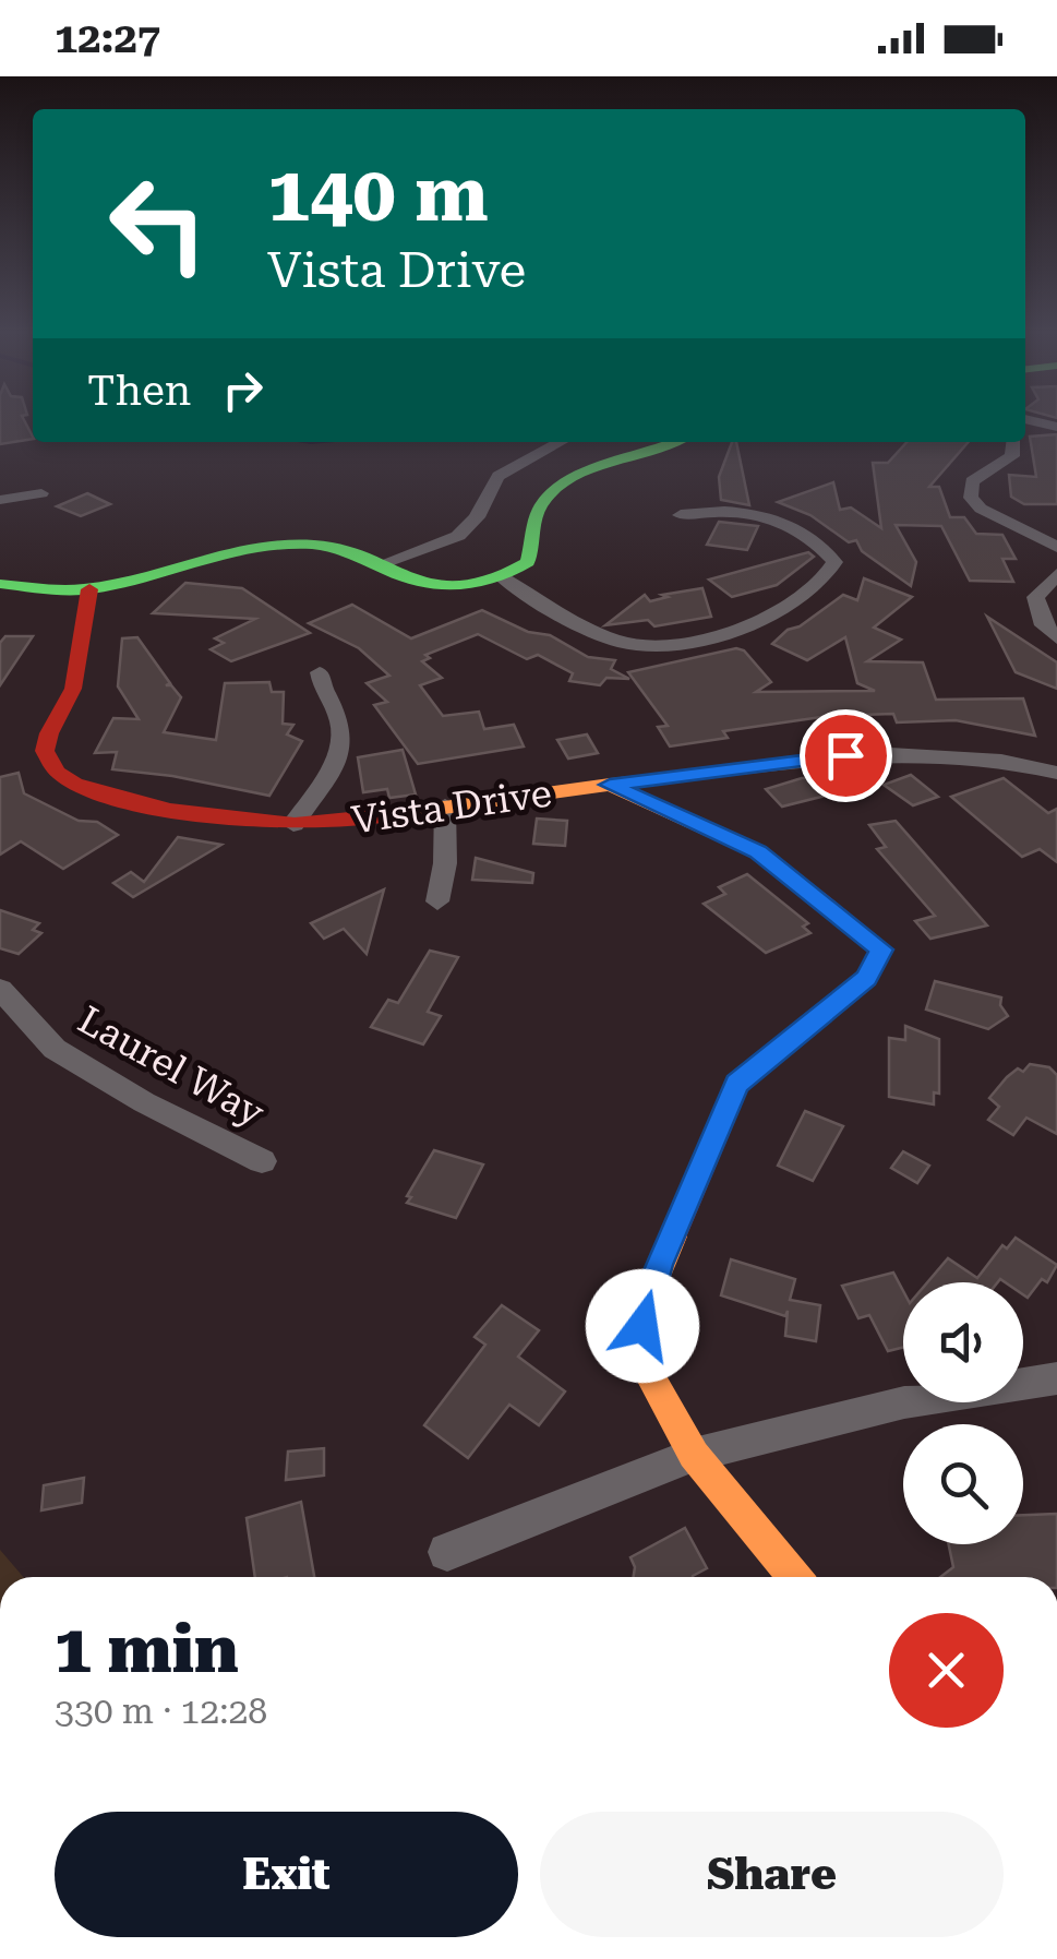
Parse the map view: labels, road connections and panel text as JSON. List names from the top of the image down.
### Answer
{
  "streets": {
    "street": ["Vista Drive", "Laurel Way"]
  },
  "page": {
    "status": "12:27",
    "turn": ["140 m", "Vista Drive"],
    "then": "Then",
    "heading": ["1 min", "330 m · 12:28"],
    "buttons": ["Exit", "Share"]
  }
}
